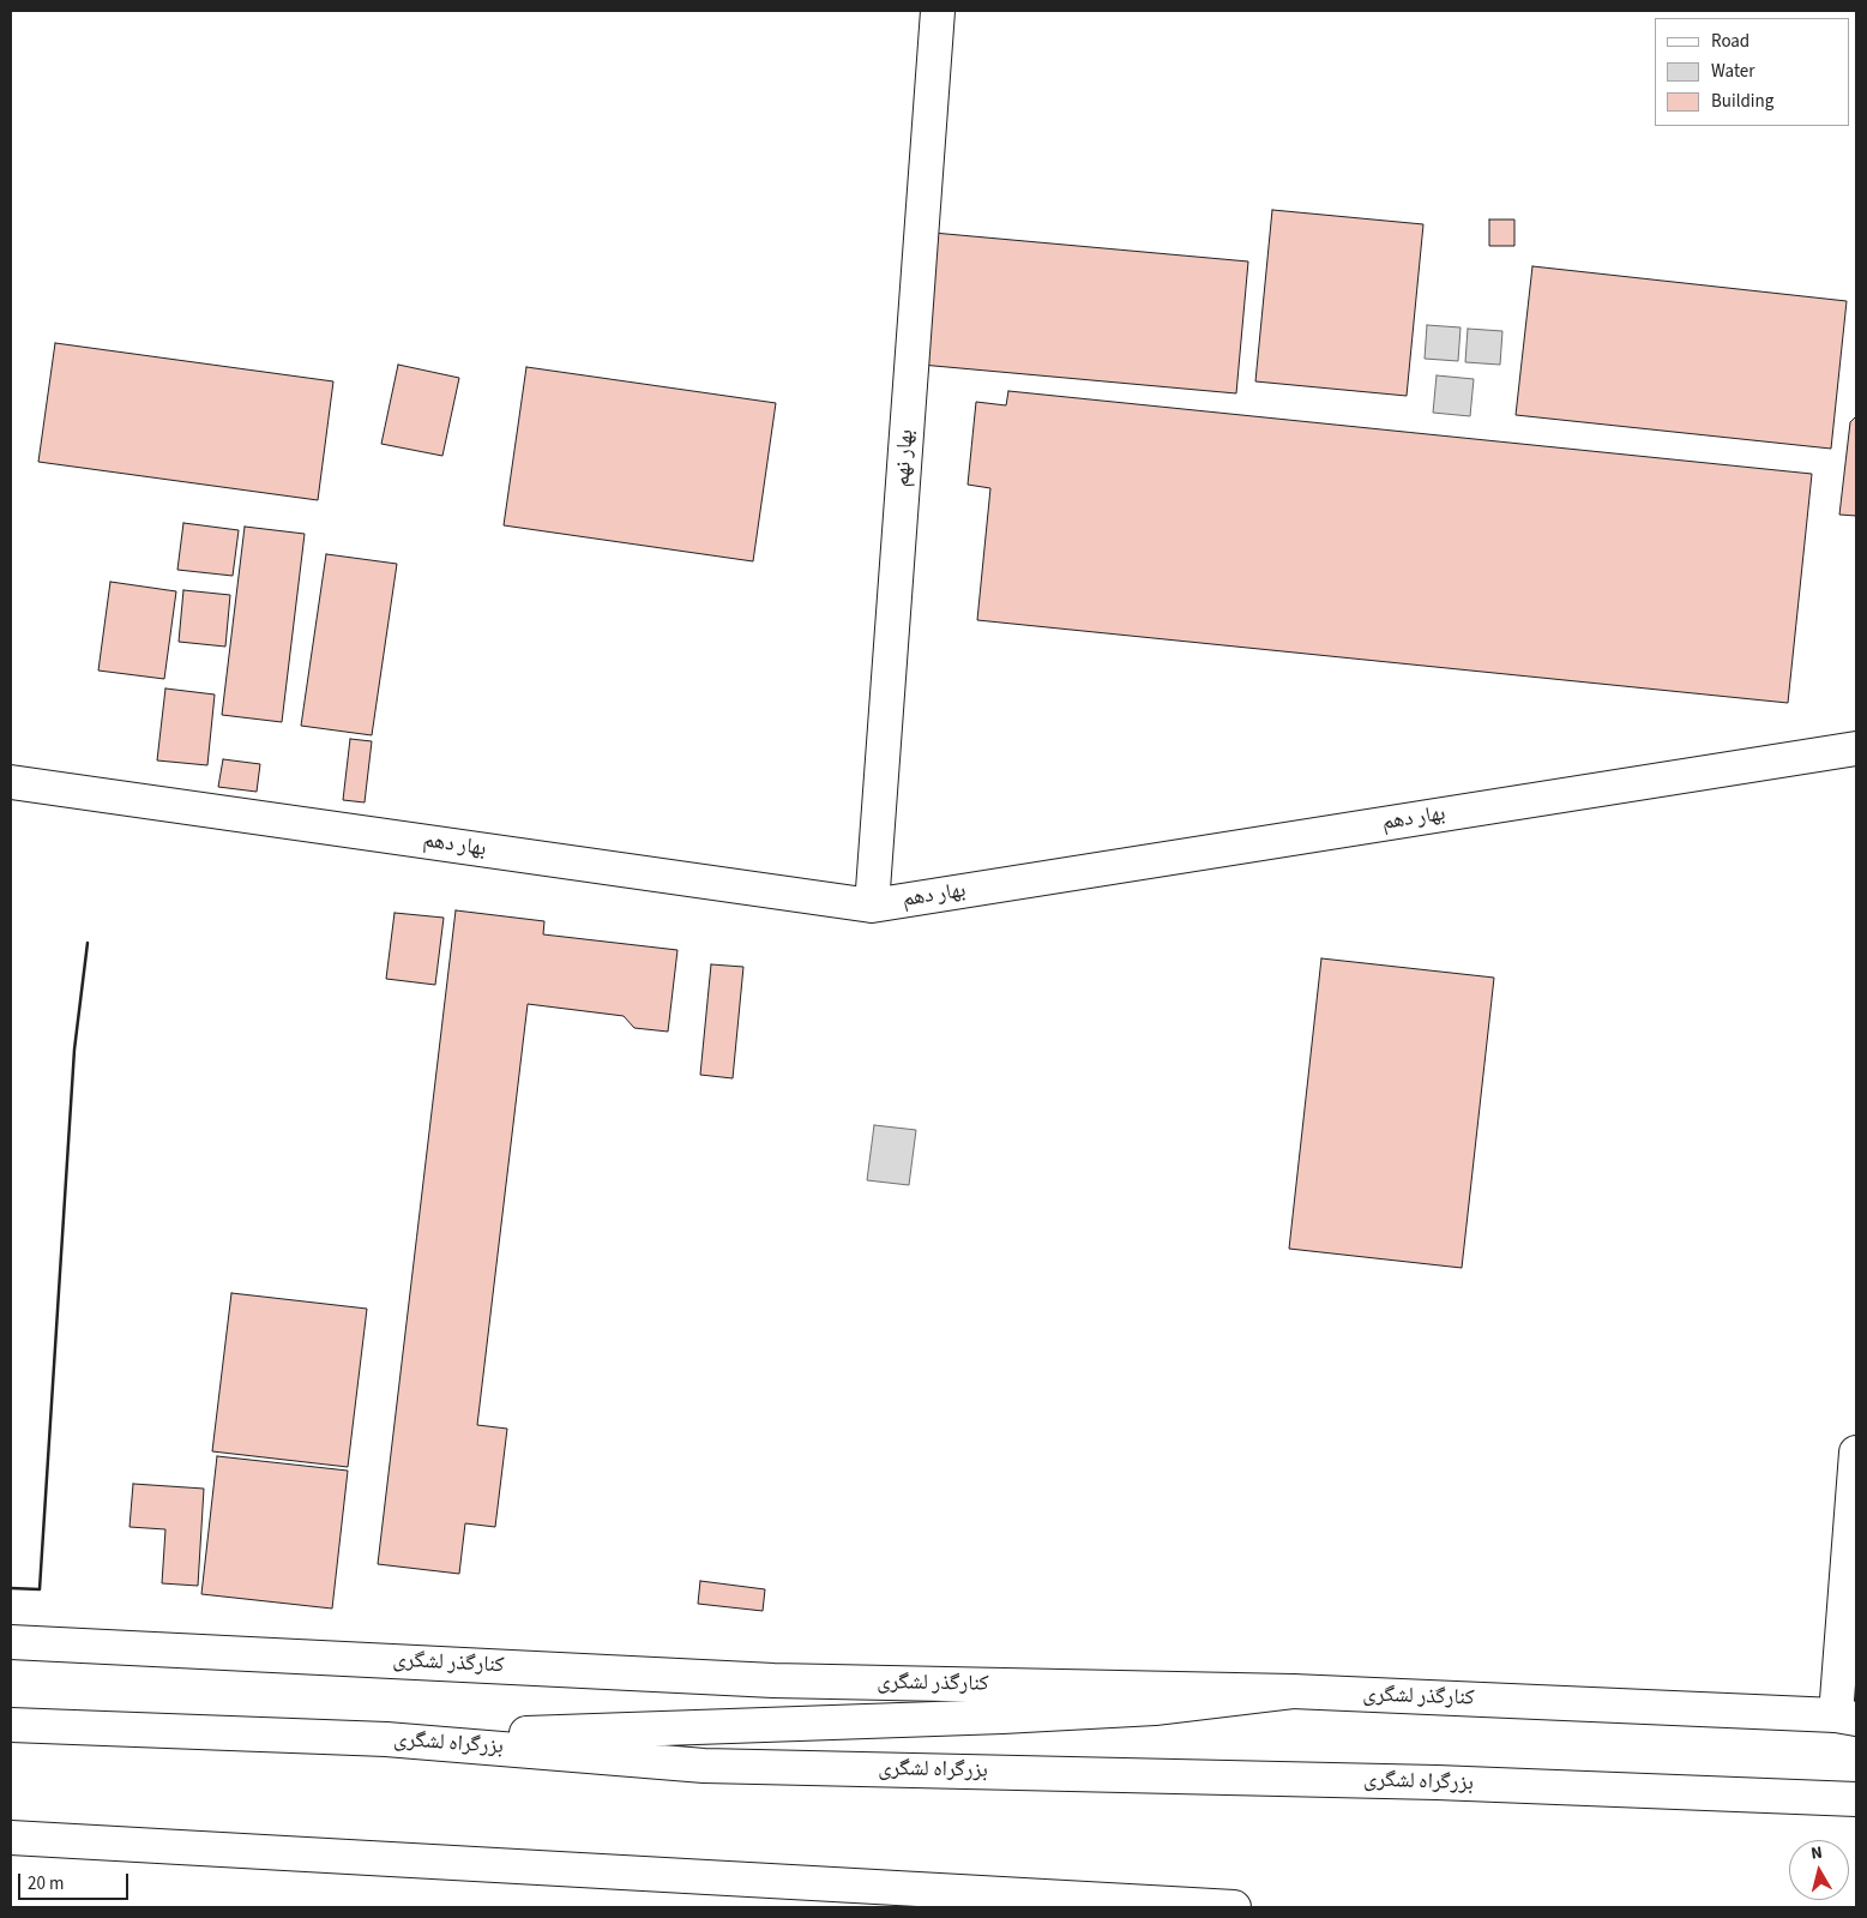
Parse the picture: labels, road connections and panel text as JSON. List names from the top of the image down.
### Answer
{
  "streets": {
    "main road": [
      "بهار نهم",
      "بهار دهم",
      "کنارگذر لشگری",
      "بزرگراه لشگری"
    ]
  },
  "crossings": [
    ["بهار نهم", "بهار دهم"]
  ],
  "legend": ["Road", "Water", "Building"],
  "scale_bar": "20 m",
  "north": "top"
}
